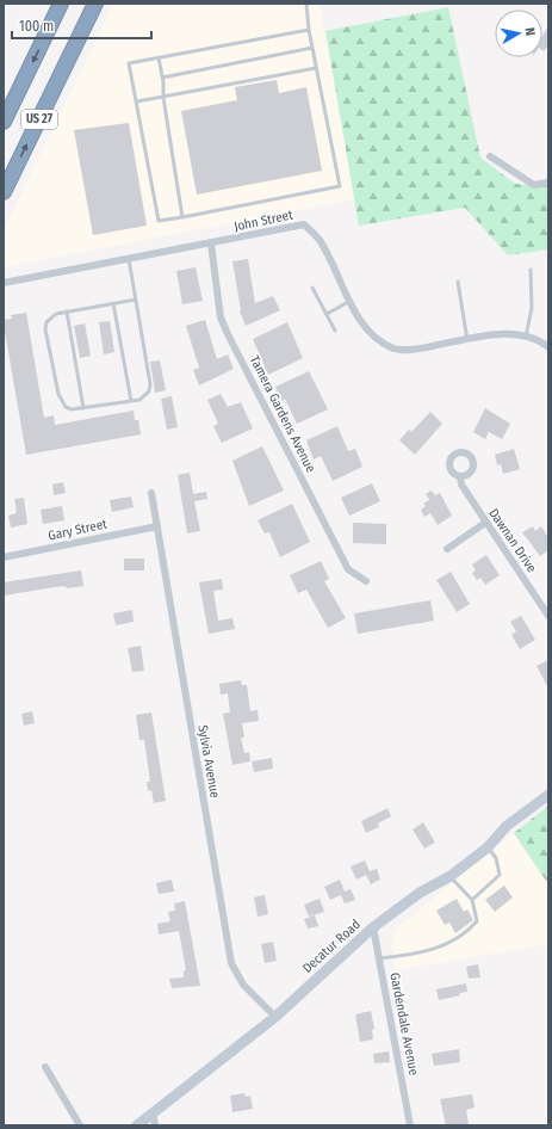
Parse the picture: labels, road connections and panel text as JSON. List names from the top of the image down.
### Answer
{
  "streets": {
    "highway": ["US 27"],
    "street": [
      "John Street",
      "Tamera Gardens Avenue",
      "Gary Street",
      "Dawnan Drive",
      "Sylvia Avenue",
      "Decatur Road",
      "Gardendale Avenue"
    ]
  },
  "crossings": [
    ["John Street", "Tamera Gardens Avenue"],
    ["Gary Street", "Sylvia Avenue"],
    ["Sylvia Avenue", "Decatur Road"],
    ["Decatur Road", "Gardendale Avenue"]
  ],
  "scale_bar": "100 m",
  "north": "right"
}
